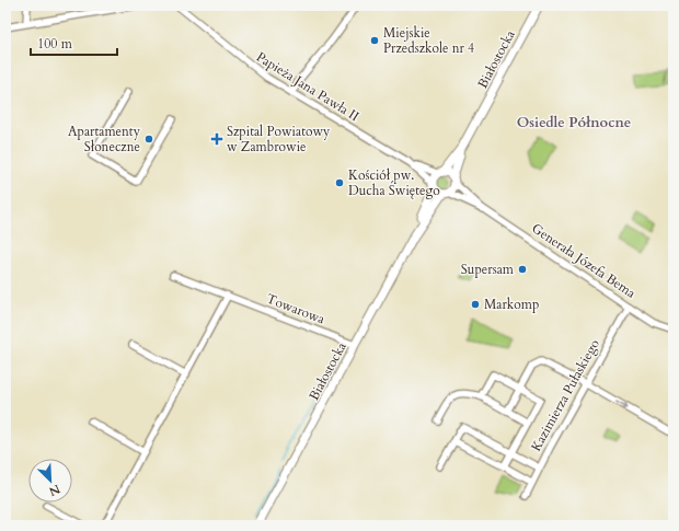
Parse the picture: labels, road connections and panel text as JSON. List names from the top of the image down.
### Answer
{
  "streets": {
    "main road": ["Białostocka"],
    "street": [
      "Papieża Jana Pawła II",
      "Generała Józefa Bema",
      "Towarowa",
      "Kazimierza Pułaskiego"
    ]
  },
  "crossings": [
    ["Białostocka", "Papieża Jana Pawła II"],
    ["Białostocka", "Generała Józefa Bema"],
    ["Białostocka", "Towarowa"],
    ["Papieża Jana Pawła II", "Generała Józefa Bema"],
    ["Generała Józefa Bema", "Kazimierza Pułaskiego"]
  ],
  "districts": ["Osiedle Północne"],
  "places": {
    "other": [
      "Miejskie Przedszkole nr 4",
      "Apartamenty Słoneczne",
      "Kościół pw. Ducha Świętego",
      "Supersam",
      "Markomp"
    ],
    "health": ["Szpital Powiatowy w Zambrowie"]
  },
  "scale_bar": "100 m",
  "north": "bottom right"
}
